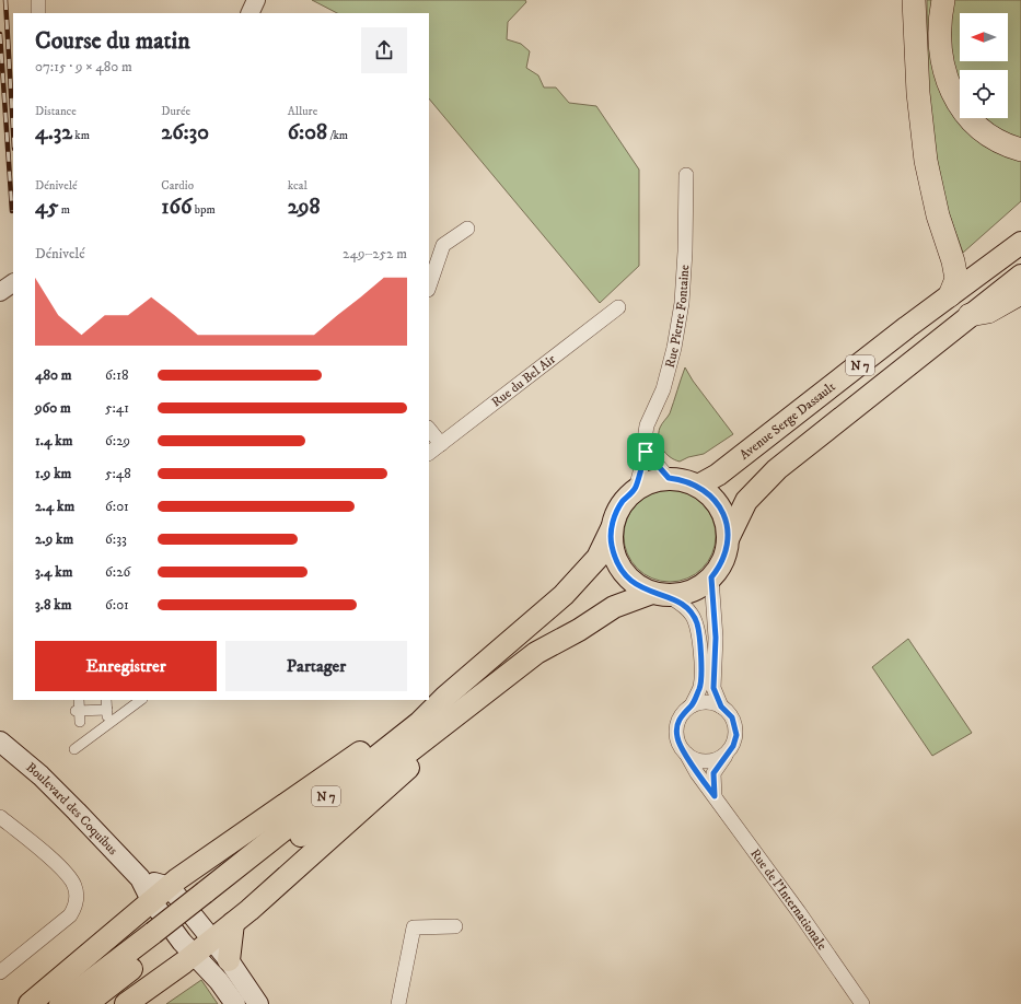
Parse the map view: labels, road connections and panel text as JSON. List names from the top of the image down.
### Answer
{
  "streets": {
    "main road": ["N 7", "Avenue Serge Dassault", "Boulevard des Coquibus"],
    "street": ["Rue Pierre Fontaine", "Rue du Bel Air", "Rue de l'Internationale"]
  },
  "crossings": [
    ["Rue Pierre Fontaine", "N 7"],
    ["Rue Pierre Fontaine", "Avenue Serge Dassault"],
    ["N 7", "Avenue Serge Dassault"]
  ],
  "north": "left",
  "page": {
    "heading": ["Course du matin", "07:15 · 9 × 480 m"],
    "stats": [
      ["Distance", "4.32 km"],
      ["Durée", "26:30"],
      ["Allure", "6:08 /km"],
      ["Dénivelé", "45 m"],
      ["Cardio", "166 bpm"],
      ["kcal", "298"]
    ],
    "chart": ["Dénivelé", "249–252 m"],
    "list": [
      {
        "name": "480 m",
        "note": "6:18"
      },
      {
        "name": "960 m",
        "note": "5:41"
      },
      {
        "name": "1.4 km",
        "note": "6:29"
      },
      {
        "name": "1.9 km",
        "note": "5:48"
      },
      {
        "name": "2.4 km",
        "note": "6:01"
      },
      {
        "name": "2.9 km",
        "note": "6:33"
      },
      {
        "name": "3.4 km",
        "note": "6:26"
      },
      {
        "name": "3.8 km",
        "note": "6:01"
      }
    ],
    "buttons": ["Enregistrer", "Partager"]
  }
}
